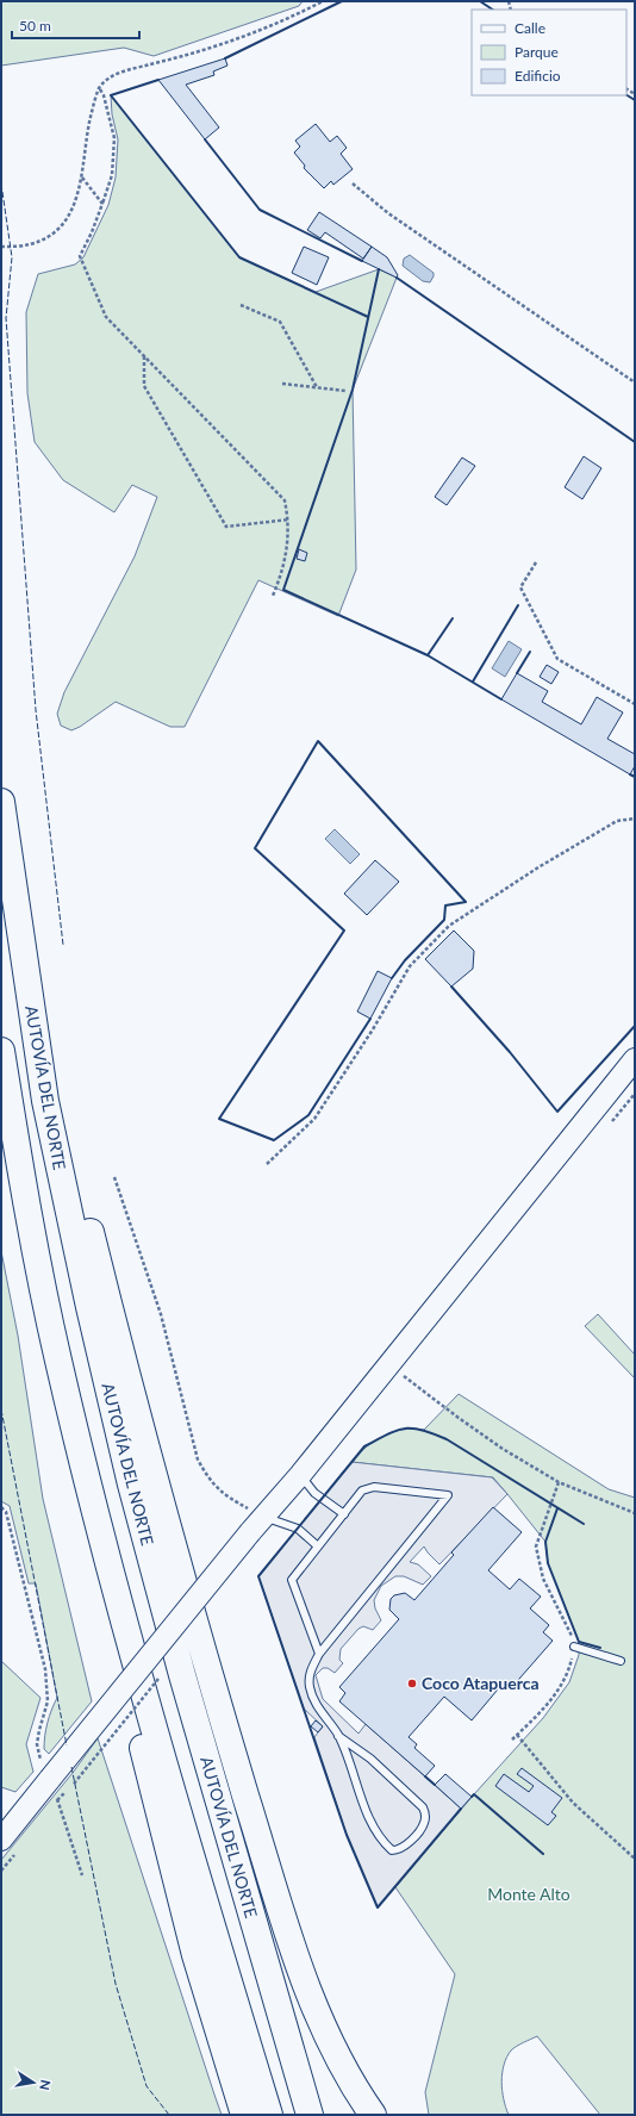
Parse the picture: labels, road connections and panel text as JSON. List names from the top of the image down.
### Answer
{
  "streets": {
    "highway": ["AUTOVÍA DEL NORTE"]
  },
  "parks": ["Monte Alto"],
  "places": ["Coco Atapuerca"],
  "legend": ["Calle", "Parque", "Edificio"],
  "scale_bar": "50 m",
  "north": "right"
}
